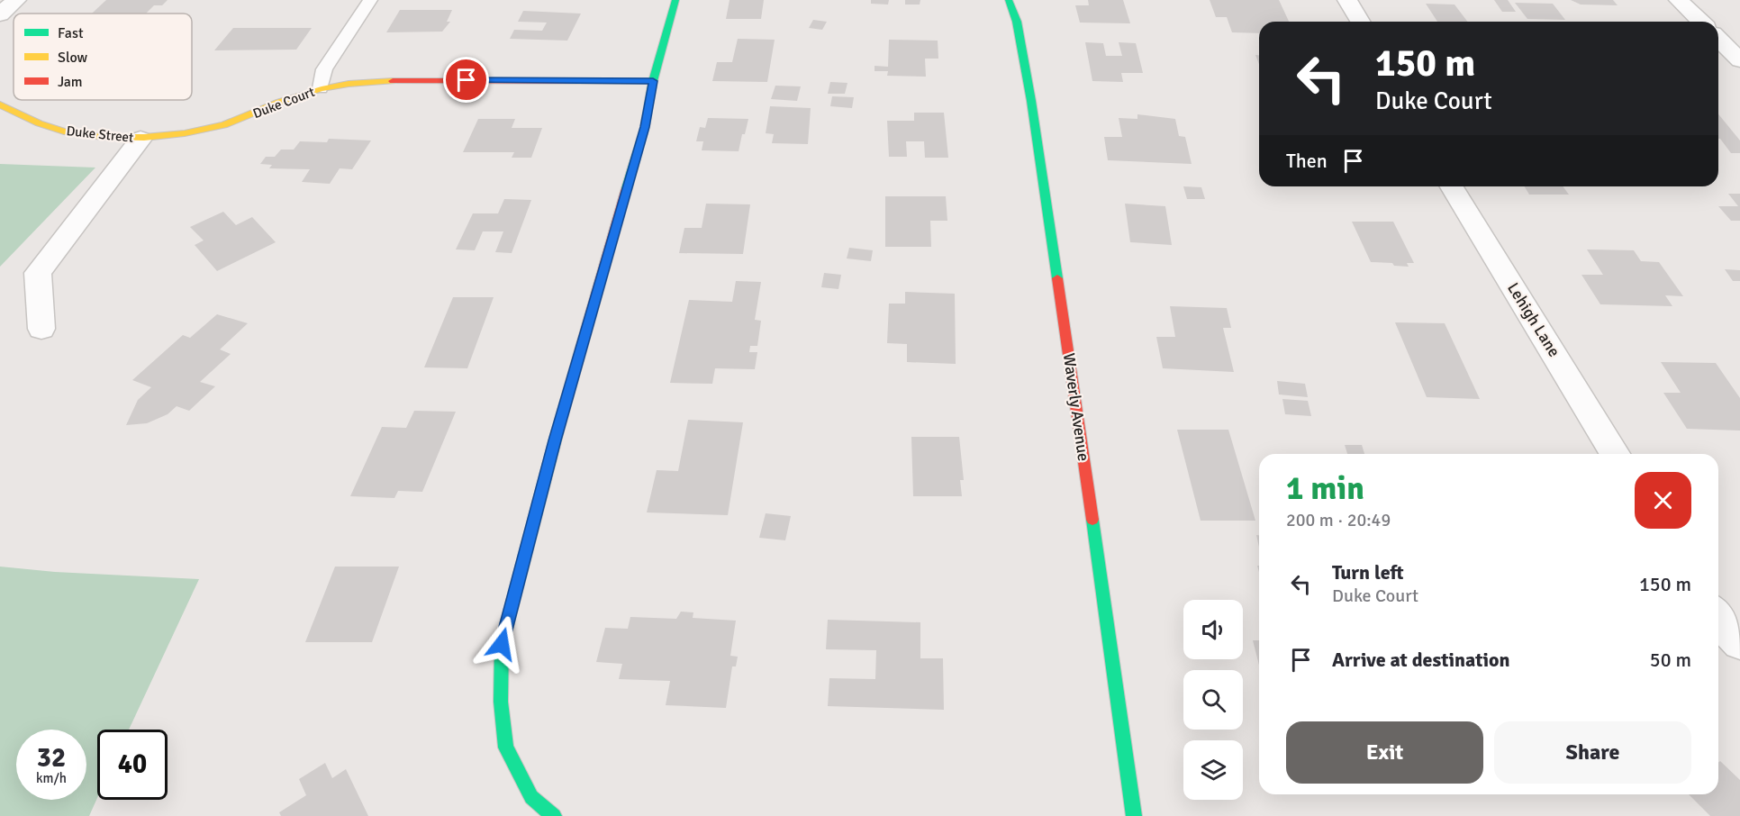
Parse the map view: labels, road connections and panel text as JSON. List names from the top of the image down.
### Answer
{
  "streets": {
    "street": [
      "Duke Court",
      "Duke Street",
      "Lehigh Lane",
      "Waverly Avenue"
    ]
  },
  "crossings": [
    ["Duke Court", "Duke Street"]
  ],
  "legend": ["Fast", "Slow", "Jam"],
  "page": {
    "turn": ["150 m", "Duke Court"],
    "then": "Then",
    "heading": ["1 min", "200 m · 20:49"],
    "list": [
      {
        "name": "Turn left",
        "note": "Duke Court",
        "value": "150 m"
      },
      {
        "name": "Arrive at destination",
        "value": "50 m"
      }
    ],
    "buttons": ["Exit", "Share"],
    "speed": "32 km/h",
    "limit": "40"
  }
}
